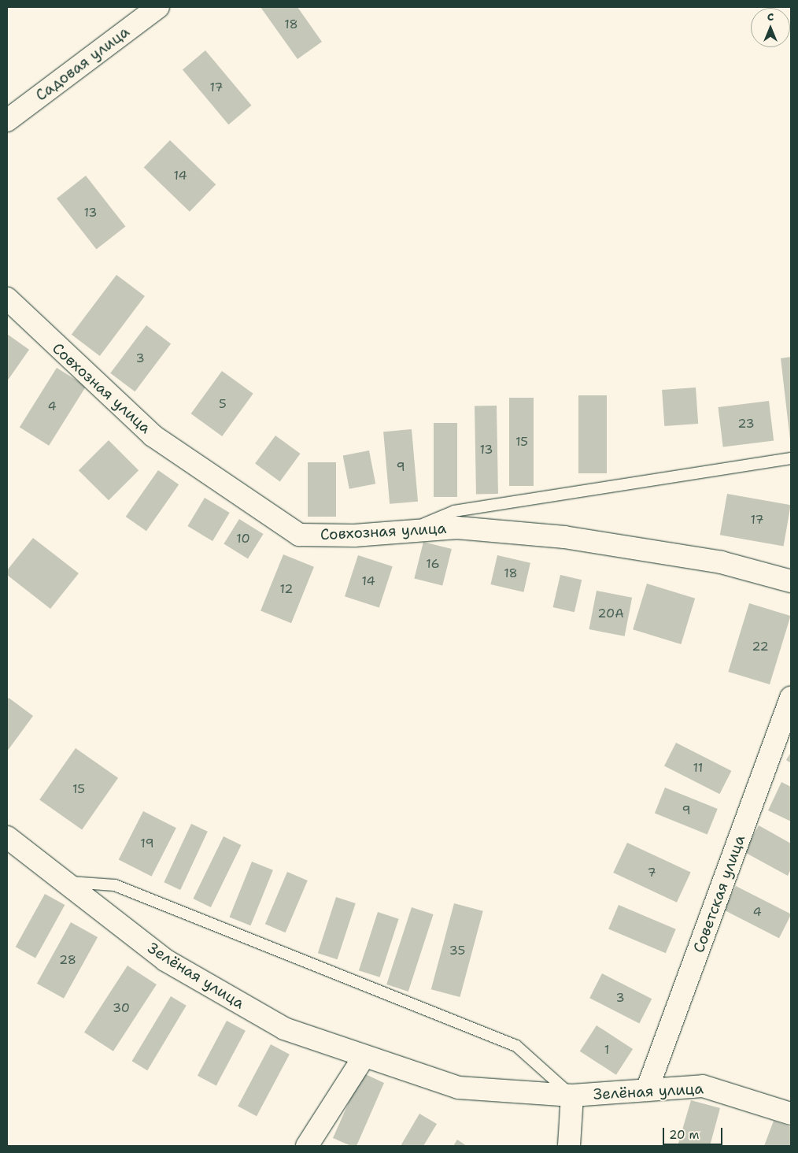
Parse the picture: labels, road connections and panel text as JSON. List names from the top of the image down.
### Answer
{
  "streets": {
    "street": [
      "Садовая улица",
      "Совхозная улица",
      "Советская улица",
      "Зелёная улица"
    ]
  },
  "crossings": [
    ["Советская улица", "Зелёная улица"]
  ],
  "house_numbers": [
    "18",
    "17",
    "14",
    "13",
    "3",
    "5",
    "4",
    "23",
    "15",
    "13",
    "9",
    "17",
    "10",
    "16",
    "18",
    "14",
    "12",
    "20А",
    "22",
    "11",
    "15",
    "9",
    "19",
    "7",
    "4",
    "35",
    "28",
    "3",
    "30",
    "1"
  ],
  "scale_bar": "20 m",
  "north": "top"
}
